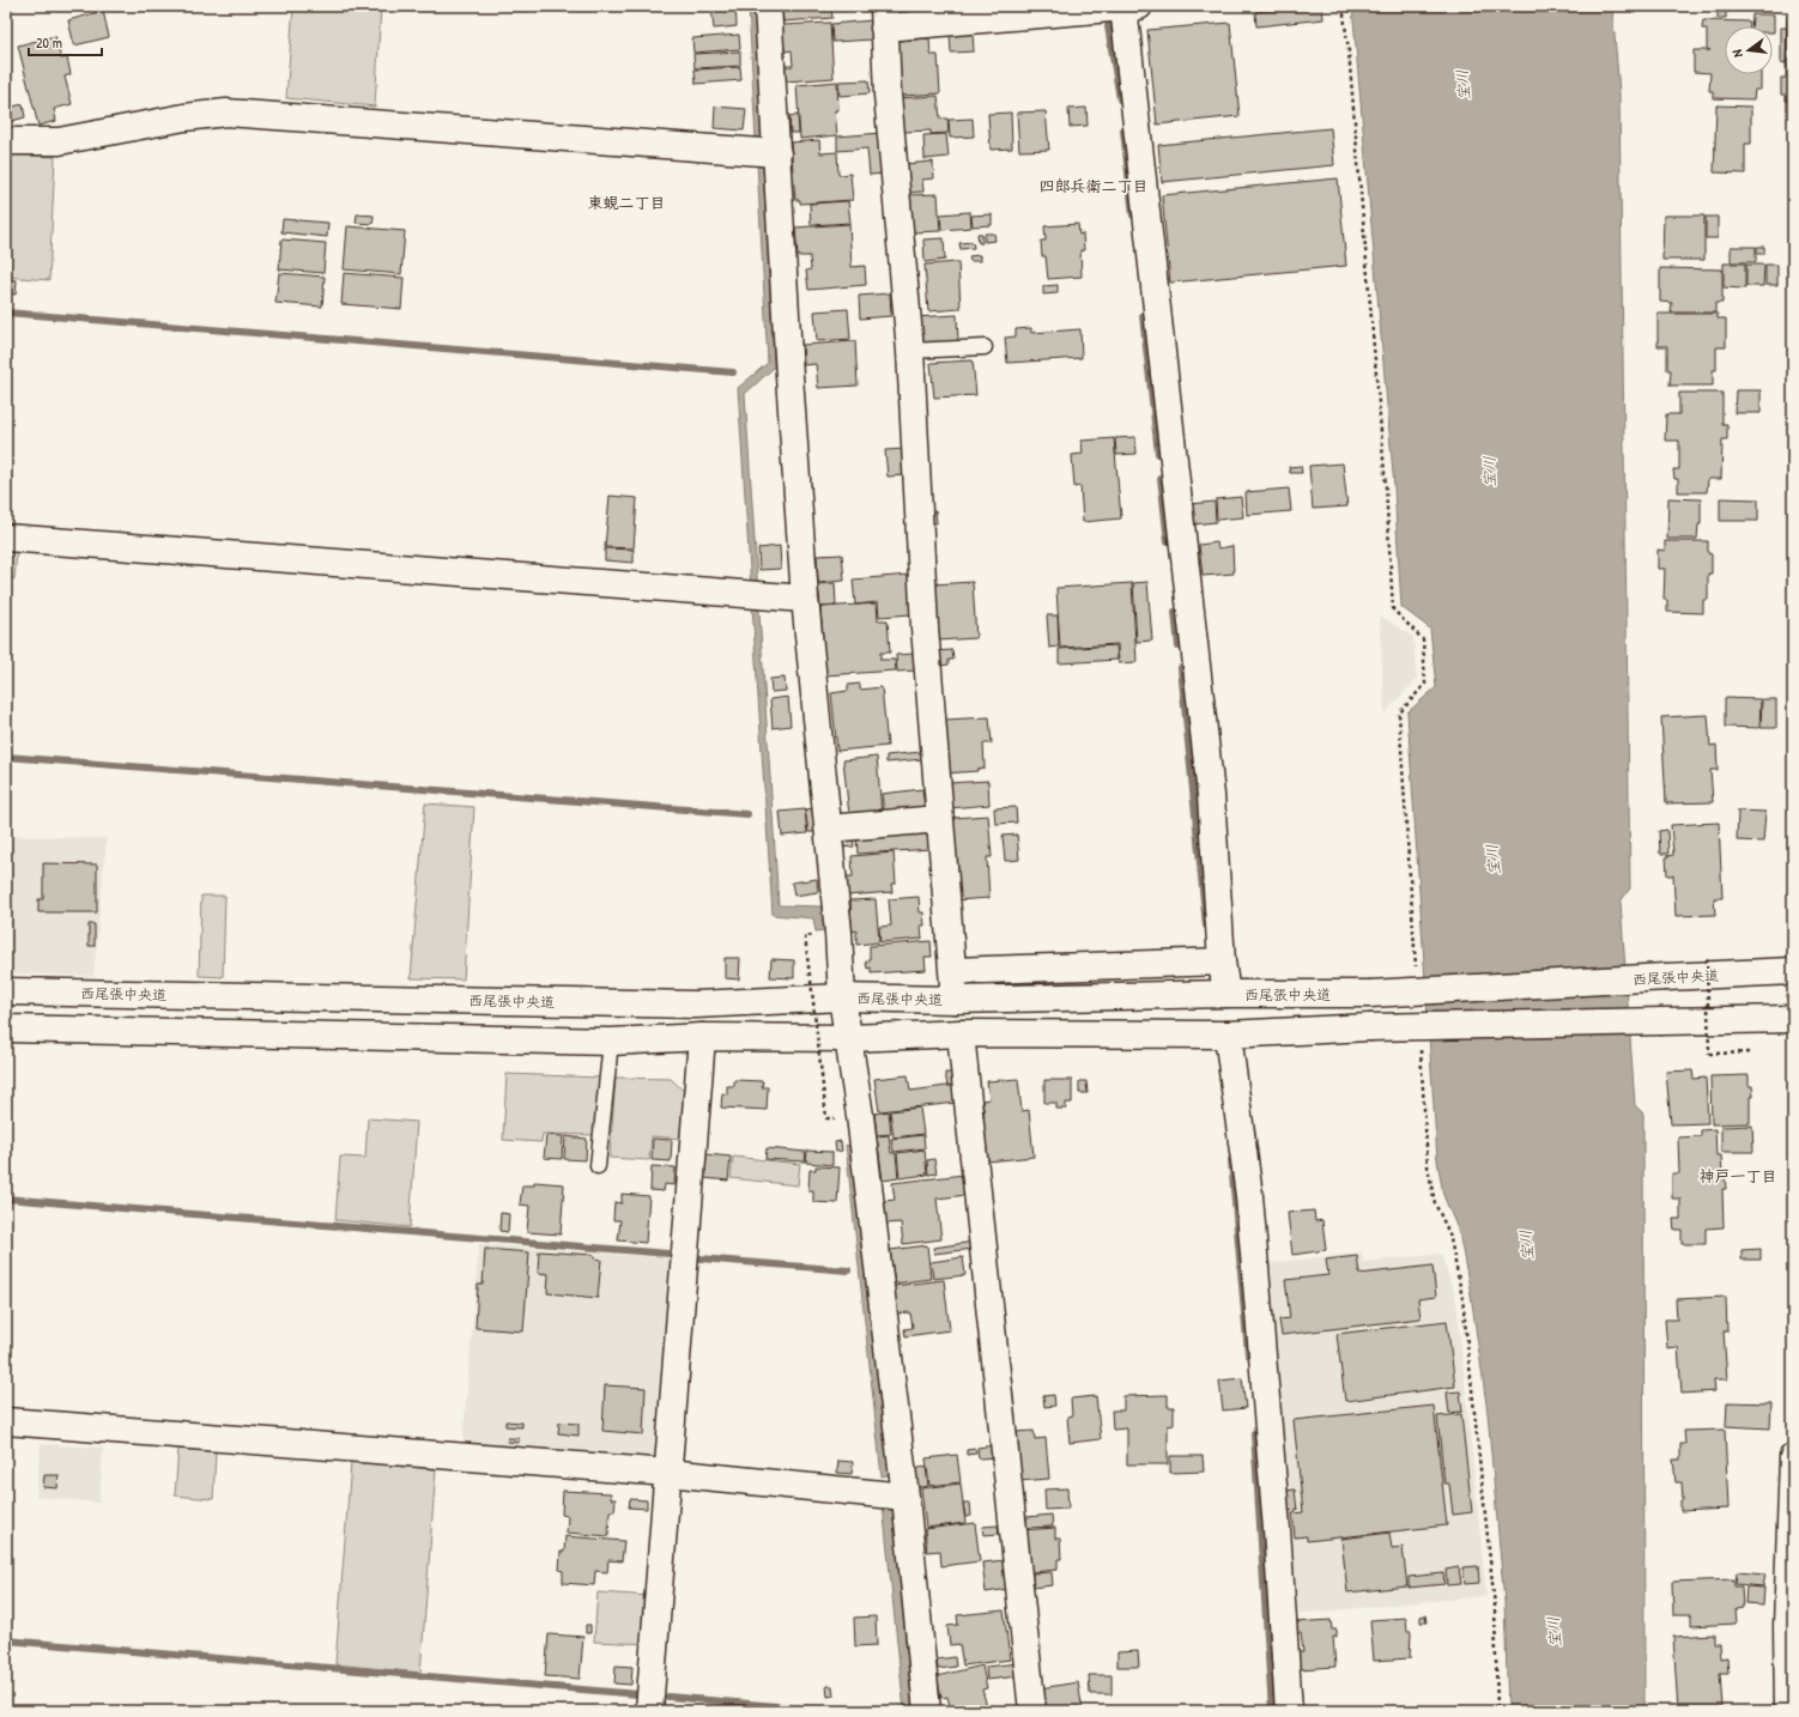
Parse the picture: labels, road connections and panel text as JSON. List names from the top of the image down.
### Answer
{
  "streets": {
    "street": ["西尾張中央道"]
  },
  "districts": ["四郎兵衛二丁目", "東蜆二丁目", "神戸一丁目"],
  "water": ["宝川"],
  "scale_bar": "20 m",
  "north": "left"
}
